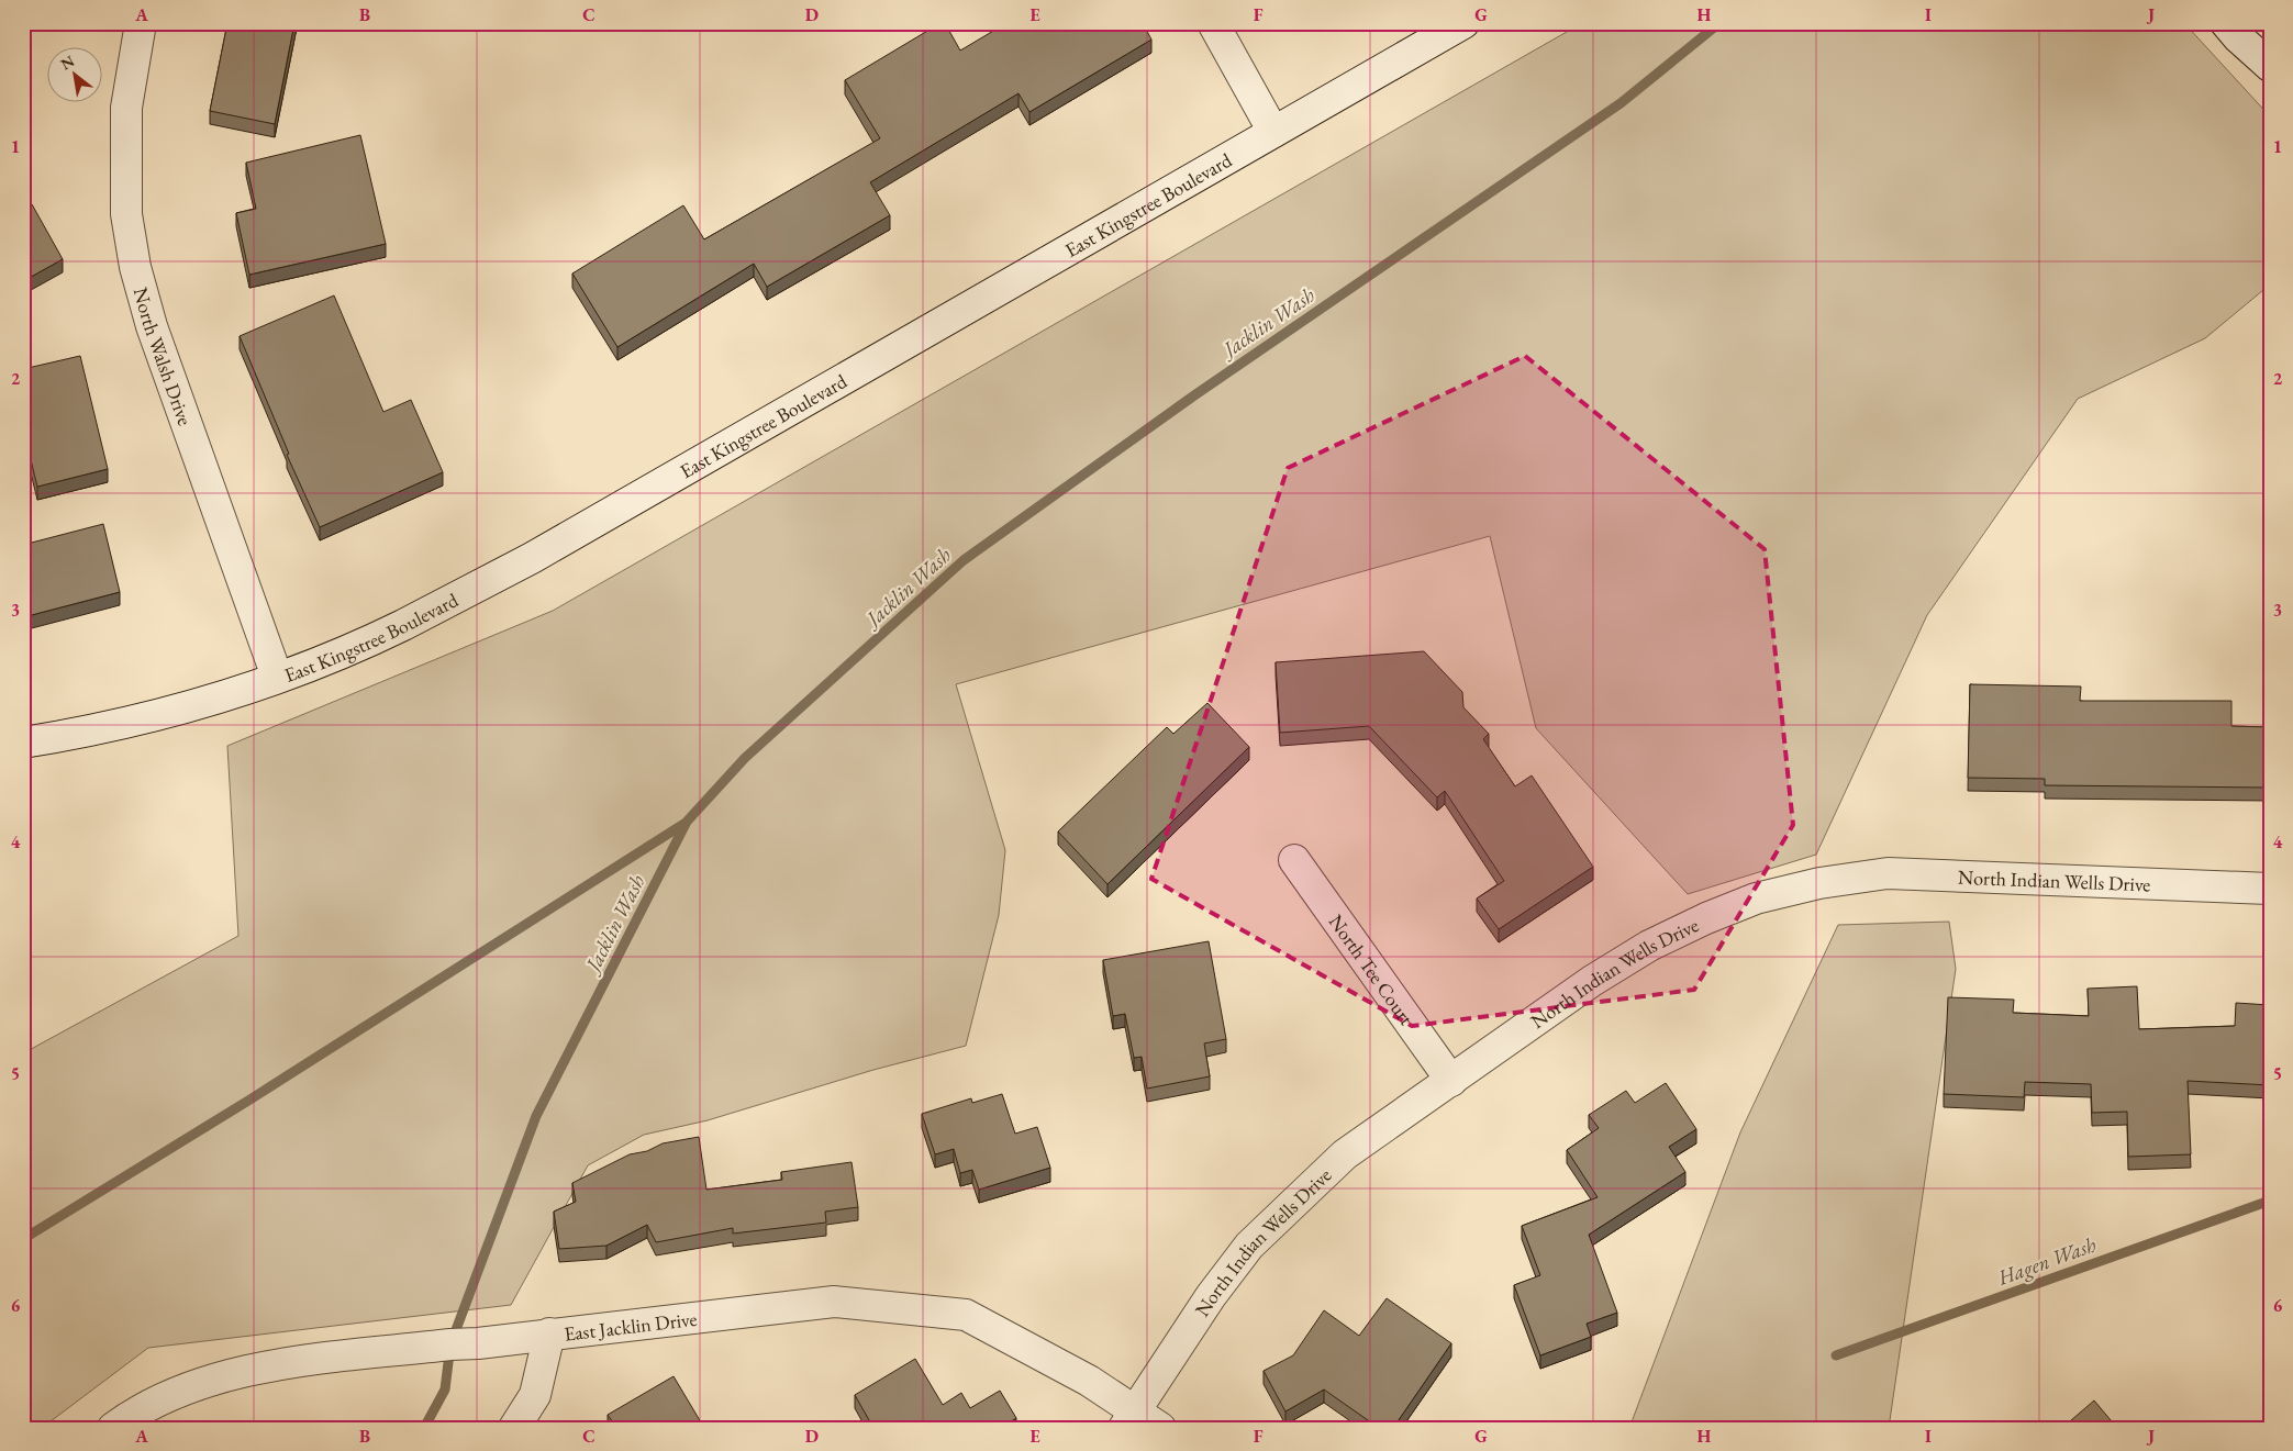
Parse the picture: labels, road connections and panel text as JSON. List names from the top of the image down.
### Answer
{
  "streets": {
    "street": [
      "East Kingstree Boulevard",
      "North Walsh Drive",
      "North Indian Wells Drive",
      "North Tee Court",
      "East Jacklin Drive"
    ]
  },
  "crossings": [
    ["East Kingstree Boulevard", "North Walsh Drive"],
    ["North Indian Wells Drive", "North Tee Court"],
    ["North Indian Wells Drive", "East Jacklin Drive"]
  ],
  "water": ["Jacklin Wash", "Hagen Wash"],
  "north": "top left",
  "grid": {
    "columns": [
      "A",
      "B",
      "C",
      "D",
      "E",
      "F",
      "G",
      "H",
      "I",
      "J"
    ],
    "rows": [
      "1",
      "2",
      "3",
      "4",
      "5",
      "6"
    ]
  }
}
